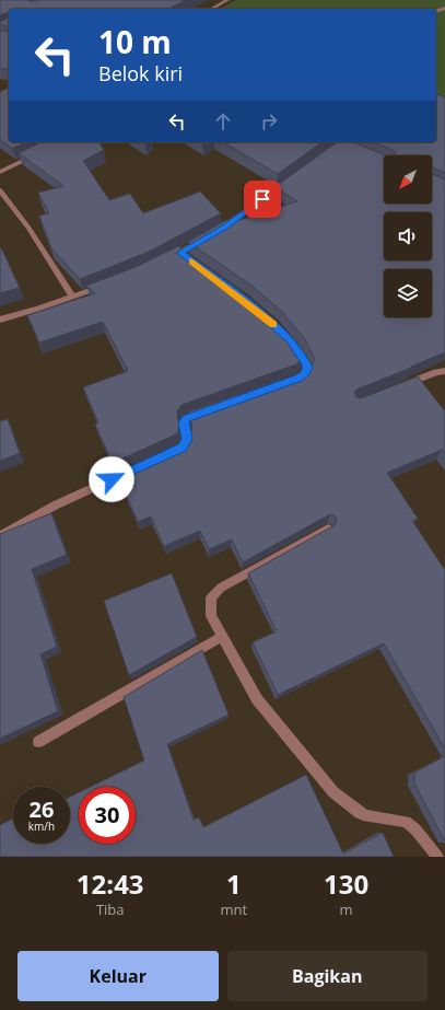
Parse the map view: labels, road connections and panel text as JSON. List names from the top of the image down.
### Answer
{
  "north": "bottom left",
  "page": {
    "turn": ["10 m", "Belok kiri"],
    "speed": "26 km/h",
    "limit": "30",
    "eta": [
      "12:43",
      "Tiba",
      "1",
      "mnt",
      "130",
      "m"
    ],
    "buttons": ["Keluar", "Bagikan"]
  }
}
